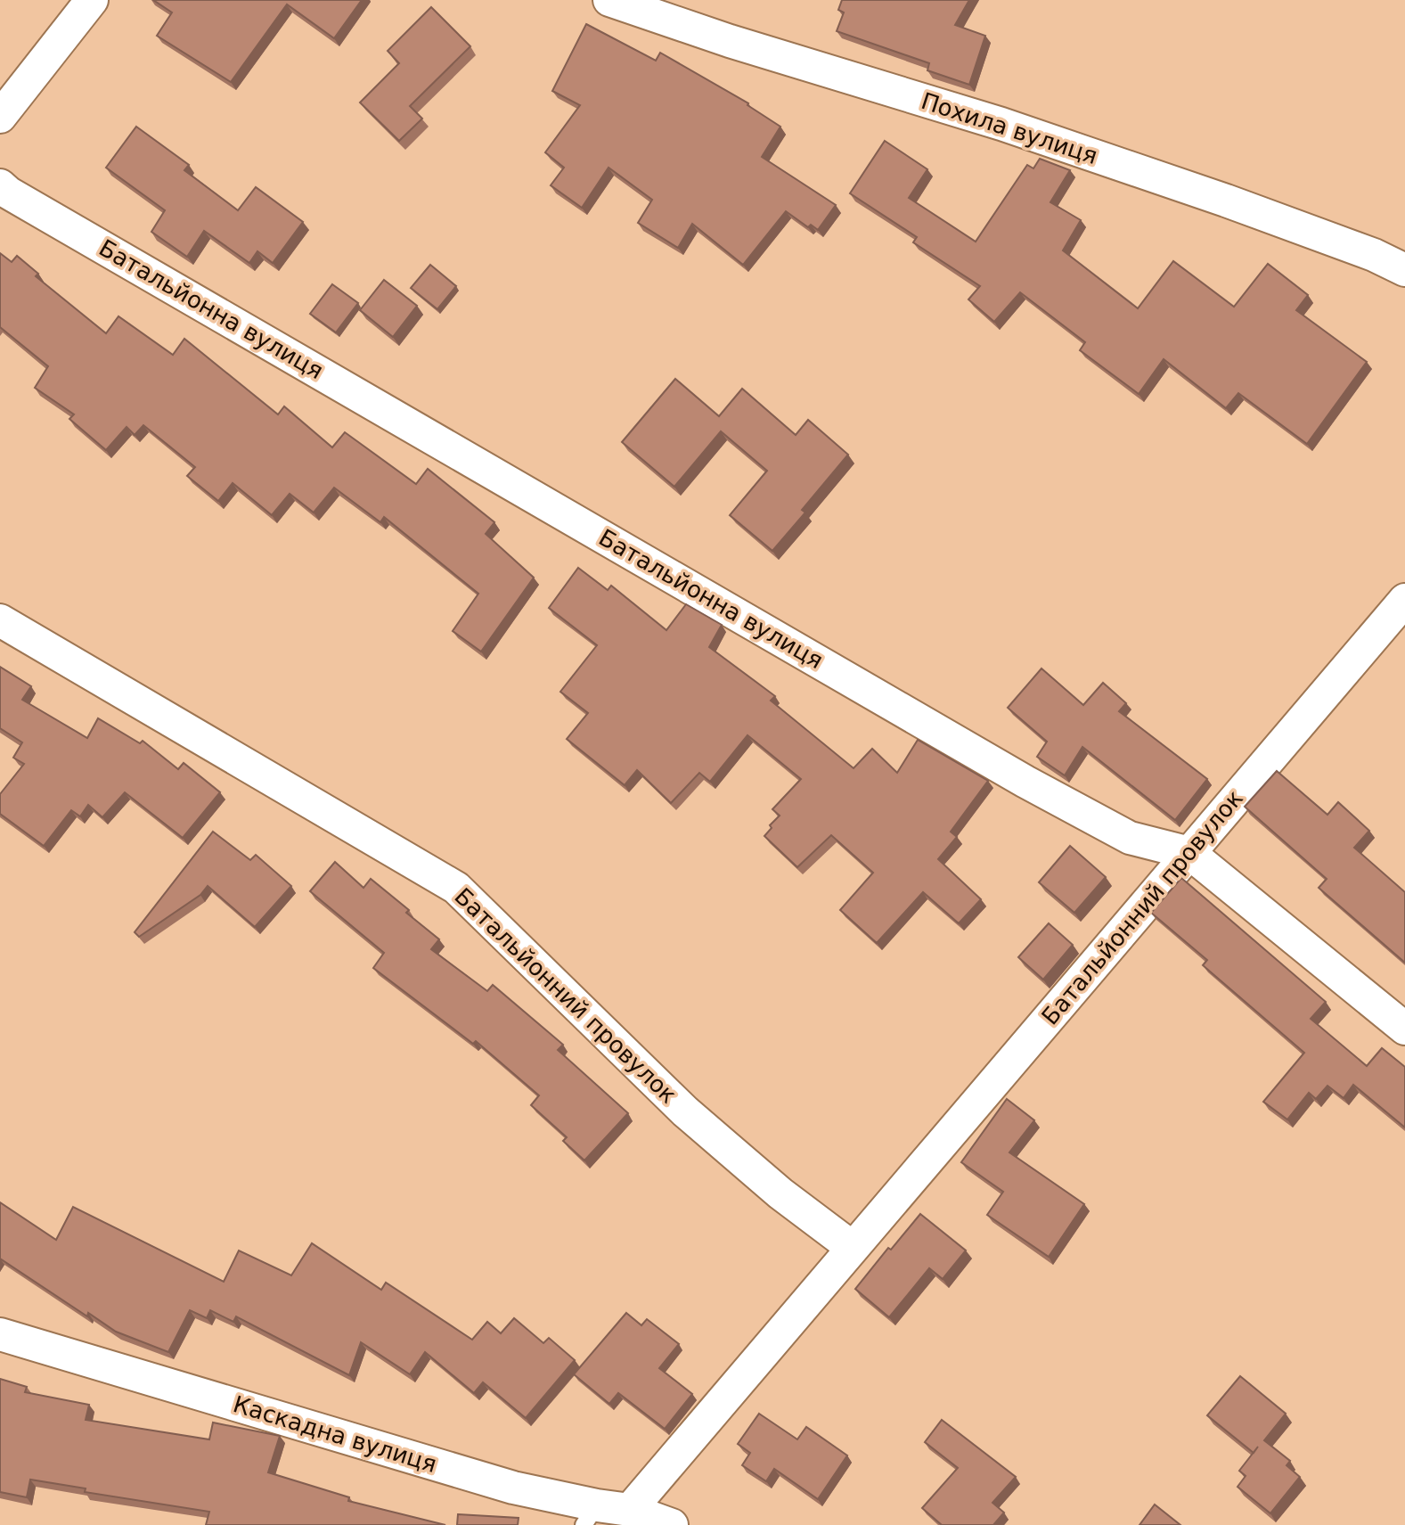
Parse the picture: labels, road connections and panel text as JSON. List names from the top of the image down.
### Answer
{
  "streets": {
    "street": [
      "Похила вулиця",
      "Батальйонна вулиця",
      "Батальйонний провулок",
      "Каскадна вулиця"
    ]
  },
  "crossings": [
    ["Батальйонна вулиця", "Батальйонний провулок"],
    ["Батальйонний провулок", "Каскадна вулиця"]
  ]
}
